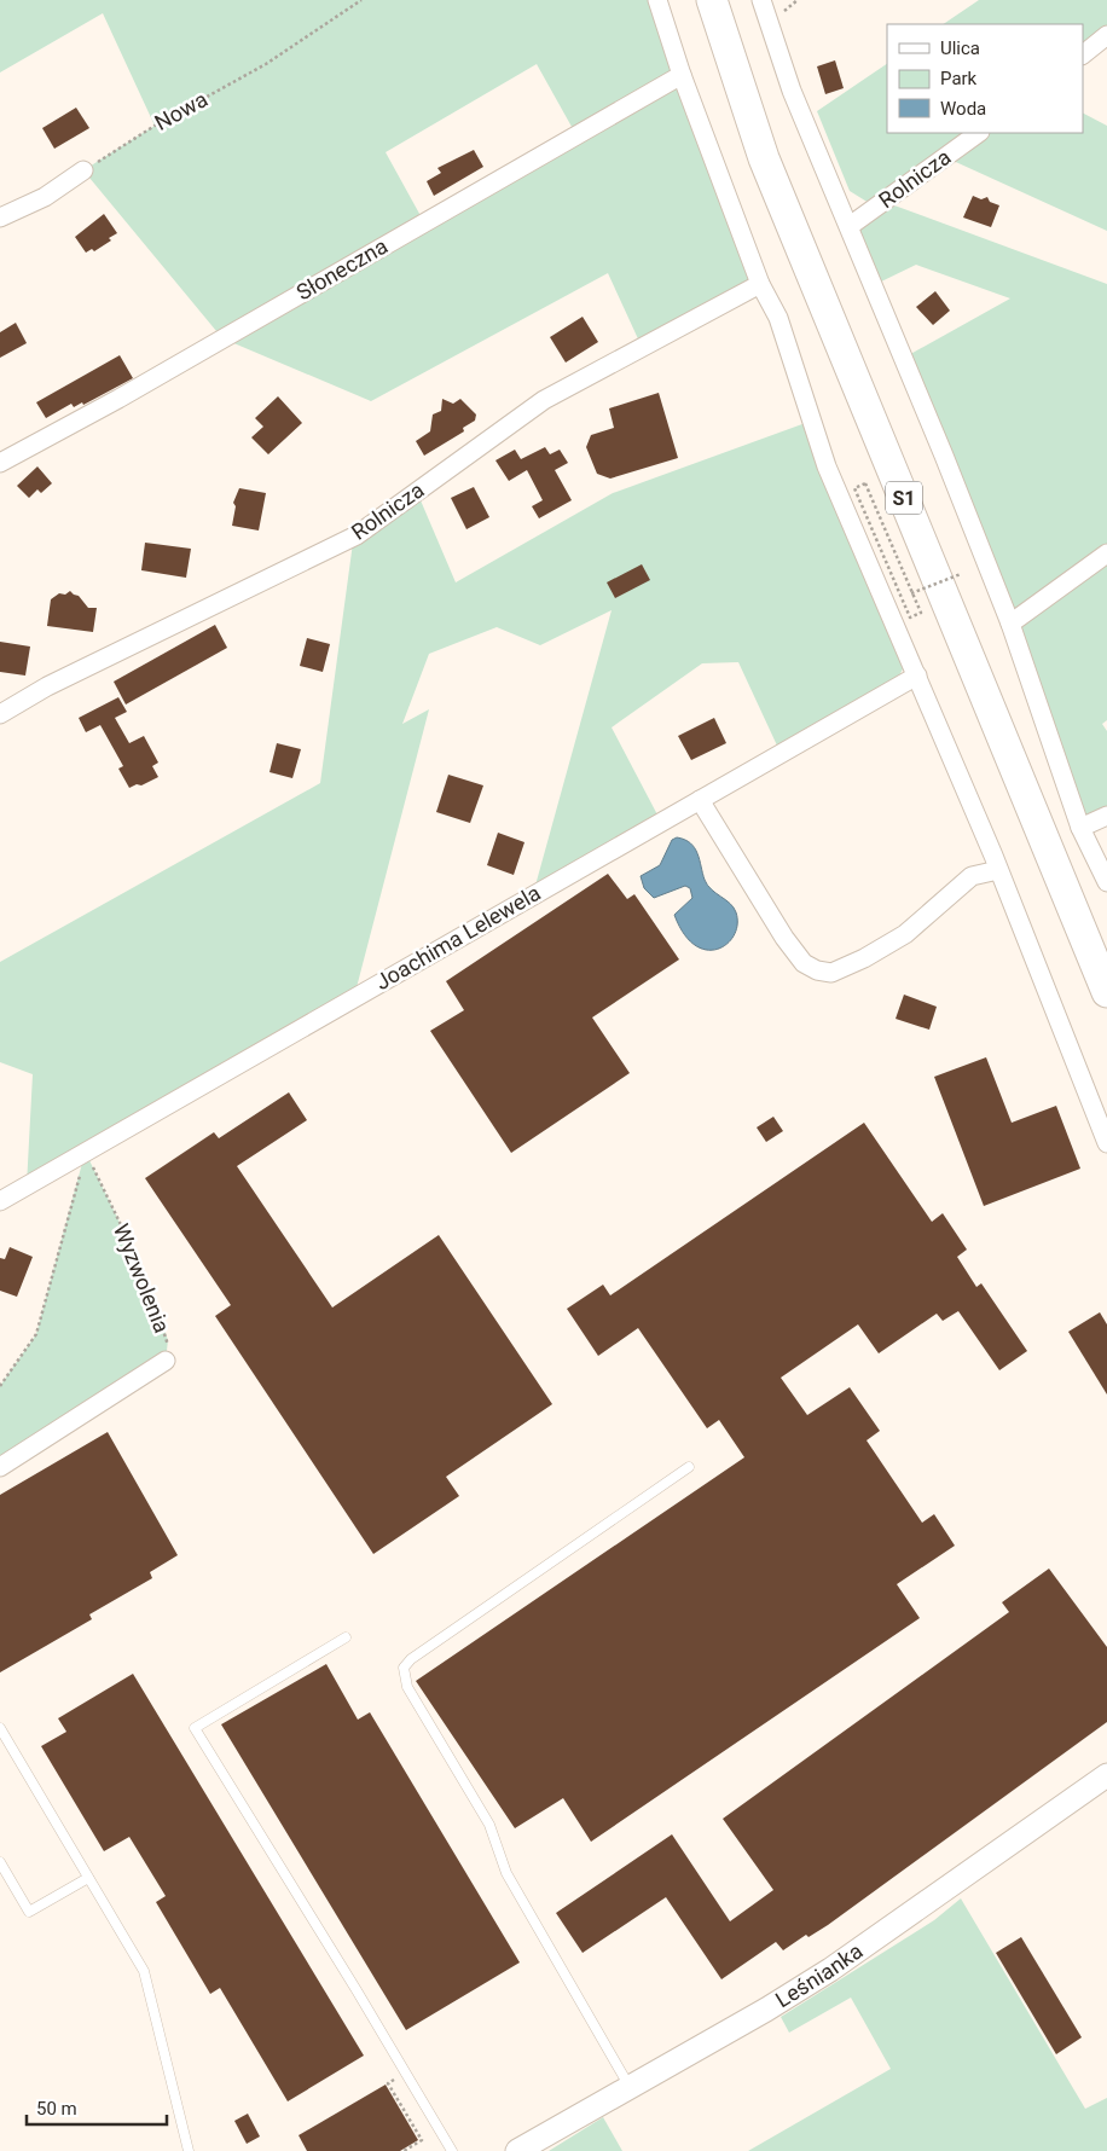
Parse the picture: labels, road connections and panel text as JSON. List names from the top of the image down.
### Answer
{
  "streets": {
    "highway": ["S1"],
    "street": [
      "Rolnicza",
      "Słoneczna",
      "Joachima Lelewela",
      "Wyzwolenia",
      "Leśnianka"
    ],
    "path": ["Nowa"]
  },
  "crossings": [
    ["Joachima Lelewela", "Wyzwolenia"]
  ],
  "legend": ["Ulica", "Park", "Woda"],
  "scale_bar": "50 m"
}
